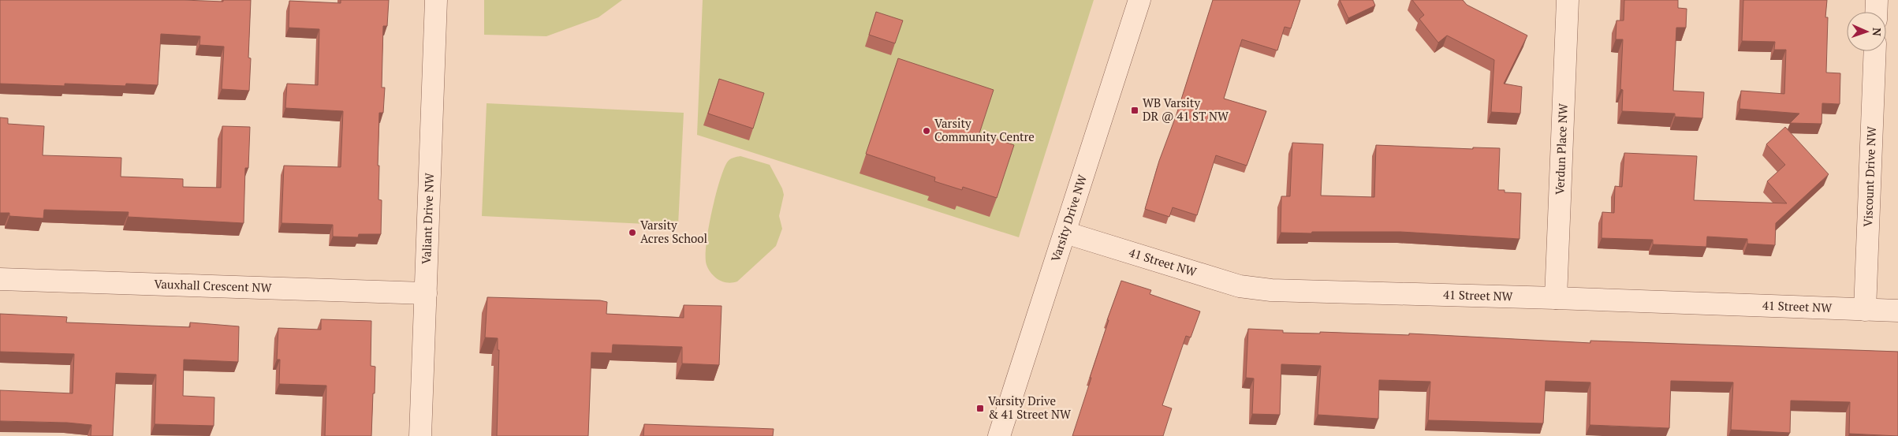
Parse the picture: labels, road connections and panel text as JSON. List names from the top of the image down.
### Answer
{
  "streets": {
    "street": [
      "Verdun Place NW",
      "Viscount Drive NW",
      "Valiant Drive NW",
      "Varsity Drive NW",
      "41 Street NW",
      "Vauxhall Crescent NW"
    ]
  },
  "crossings": [
    ["Verdun Place NW", "41 Street NW"],
    ["Viscount Drive NW", "41 Street NW"],
    ["Valiant Drive NW", "Vauxhall Crescent NW"],
    ["Varsity Drive NW", "41 Street NW"]
  ],
  "places": {
    "transit": ["WB Varsity DR @ 41 ST NW", "Varsity Drive & 41 Street NW"],
    "other": ["Varsity Community Centre", "Varsity Acres School"]
  },
  "north": "right"
}
